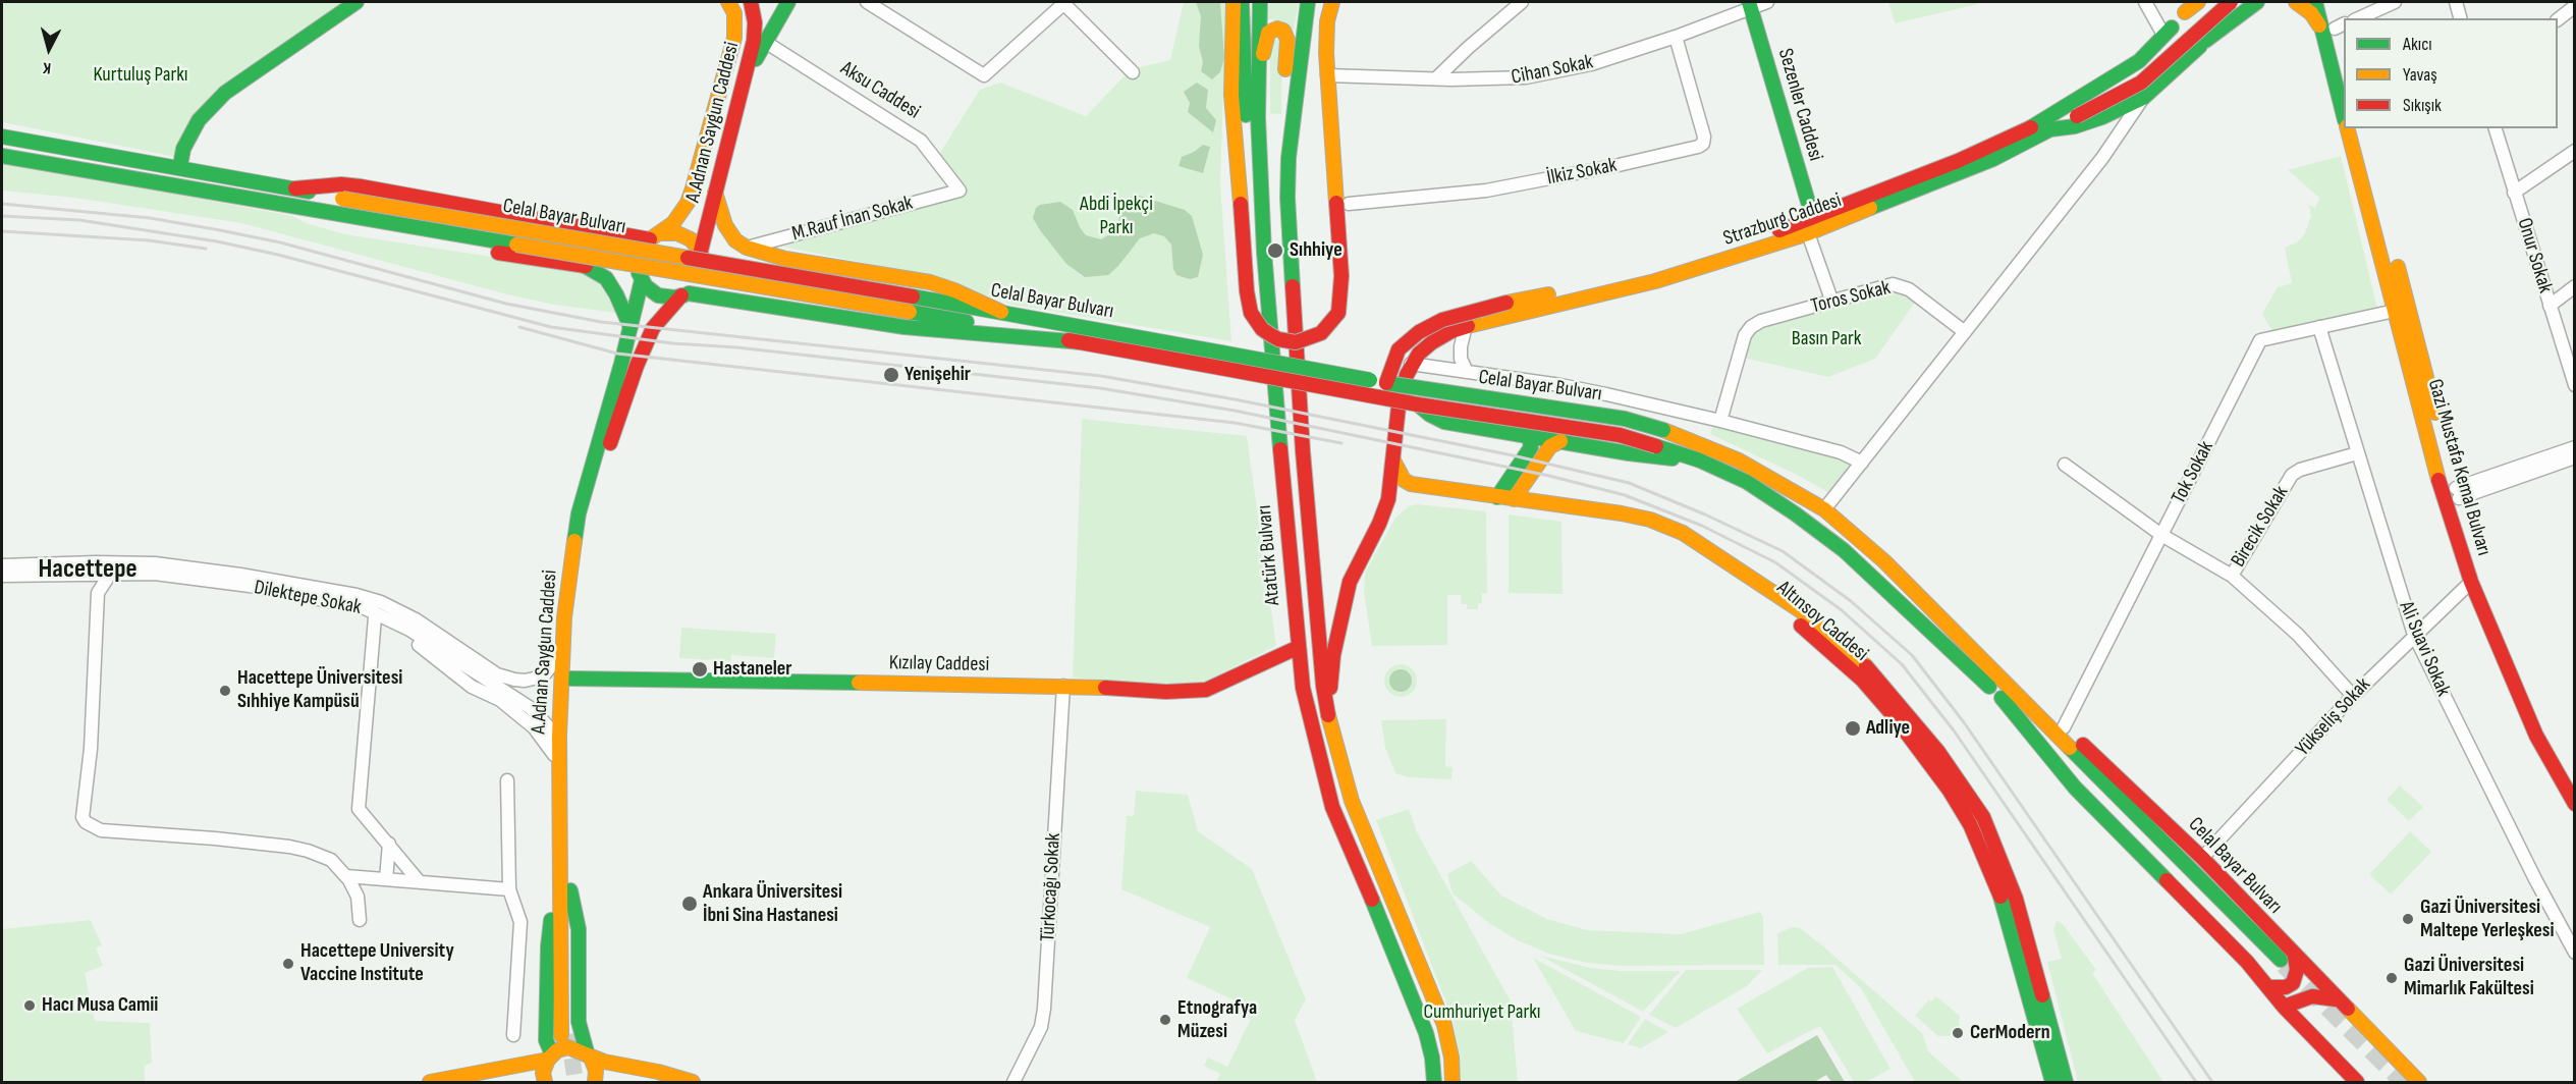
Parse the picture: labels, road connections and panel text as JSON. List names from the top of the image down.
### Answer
{
  "streets": {
    "main road": [
      "Sezenler Caddesi",
      "A.Adnan Saygun Caddesi",
      "Celal Bayar Bulvarı",
      "Strazburg Caddesi",
      "Gazi Mustafa Kemal Bulvarı",
      "Atatürk Bulvarı",
      "Altınsoy Caddesi",
      "Kızılay Caddesi"
    ],
    "street": [
      "Cihan Sokak",
      "Aksu Caddesi",
      "İlkiz Sokak",
      "M.Rauf İnan Sokak",
      "Onur Sokak",
      "Toros Sokak",
      "Tok Sokak",
      "Birecik Sokak",
      "Dilektepe Sokak",
      "Ali Suavi Sokak",
      "Yükseliş Sokak",
      "Türkocağı Sokak"
    ]
  },
  "crossings": [
    ["Cihan Sokak", "Sezenler Caddesi"],
    ["Cihan Sokak", "İlkiz Sokak"],
    ["Aksu Caddesi", "M.Rauf İnan Sokak"],
    ["Sezenler Caddesi", "Strazburg Caddesi"],
    ["A.Adnan Saygun Caddesi", "Dilektepe Sokak"],
    ["A.Adnan Saygun Caddesi", "Kızılay Caddesi"],
    ["Celal Bayar Bulvarı", "Strazburg Caddesi"],
    ["Celal Bayar Bulvarı", "Tok Sokak"],
    ["Celal Bayar Bulvarı", "Yükseliş Sokak"],
    ["Strazburg Caddesi", "Altınsoy Caddesi"],
    ["Gazi Mustafa Kemal Bulvarı", "Tok Sokak"],
    ["Gazi Mustafa Kemal Bulvarı", "Yükseliş Sokak"],
    ["Tok Sokak", "Ali Suavi Sokak"],
    ["Birecik Sokak", "Ali Suavi Sokak"],
    ["Atatürk Bulvarı", "Altınsoy Caddesi"],
    ["Atatürk Bulvarı", "Kızılay Caddesi"],
    ["Ali Suavi Sokak", "Yükseliş Sokak"],
    ["Kızılay Caddesi", "Türkocağı Sokak"]
  ],
  "districts": ["Hacettepe"],
  "parks": [
    "Kurtuluş Parkı",
    "Abdi İpekçi Parkı",
    "Basın Park",
    "Cumhuriyet Parkı"
  ],
  "places": [
    "Sıhhiye",
    "Yenişehir",
    "Hastaneler",
    "Hacettepe Üniversitesi Sıhhiye Kampüsü",
    "Adliye",
    "Ankara Üniversitesi İbni Sina Hastanesi",
    "Gazi Üniversitesi Maltepe Yerleşkesi",
    "Hacettepe University Vaccine Institute",
    "Gazi Üniversitesi Mimarlık Fakültesi",
    "Hacı Musa Camii",
    "Etnografya Müzesi",
    "CerModern"
  ],
  "legend": ["Akıcı", "Yavaş", "Sıkışık"],
  "north": "bottom"
}
